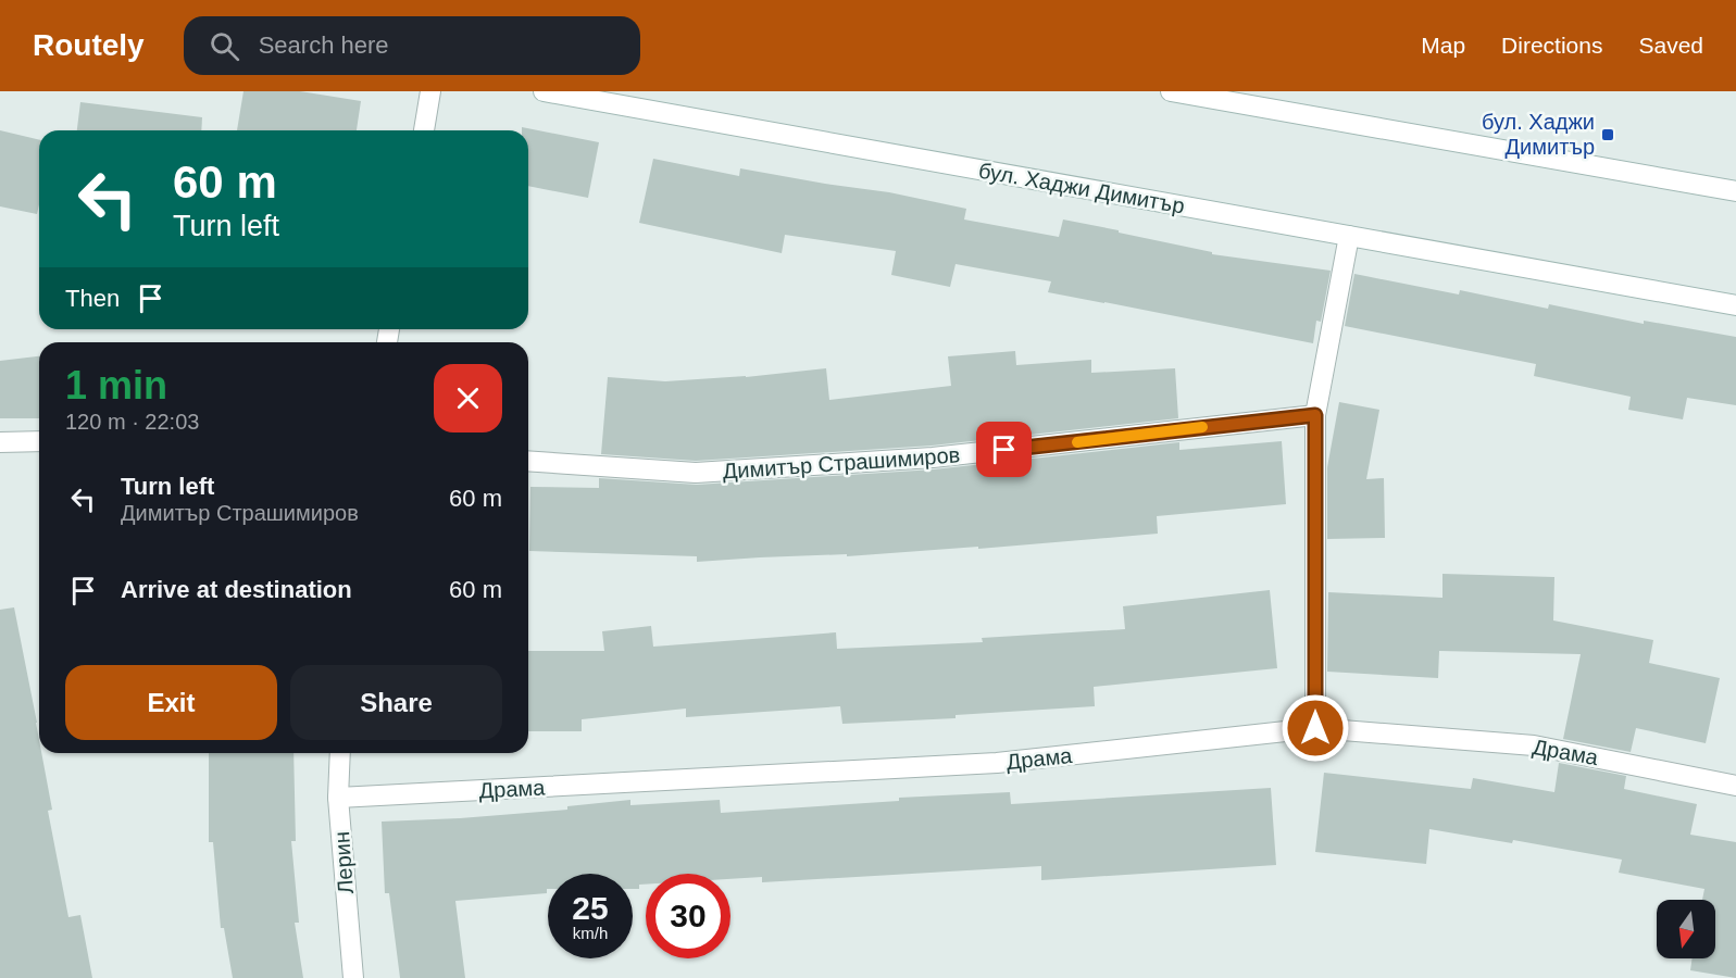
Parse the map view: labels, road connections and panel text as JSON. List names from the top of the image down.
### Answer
{
  "streets": {
    "street": [
      "бул. Хаджи Димитър",
      "Димитър Страшимиров",
      "Драма",
      "Лерин"
    ]
  },
  "crossings": [
    ["Драма", "Лерин"]
  ],
  "places": {
    "transit": ["бул. Хаджи Димитър"]
  },
  "north": "bottom",
  "page": {
    "header": "Routely",
    "search": "Search here",
    "nav": ["Map", "Directions", "Saved"],
    "turn": ["60 m", "Turn left"],
    "then": "Then",
    "heading": ["1 min", "120 m · 22:03"],
    "list": [
      {
        "name": "Turn left",
        "note": "Димитър Страшимиров",
        "value": "60 m"
      },
      {
        "name": "Arrive at destination",
        "value": "60 m"
      }
    ],
    "buttons": ["Exit", "Share"],
    "speed": "25 km/h",
    "limit": "30"
  }
}
